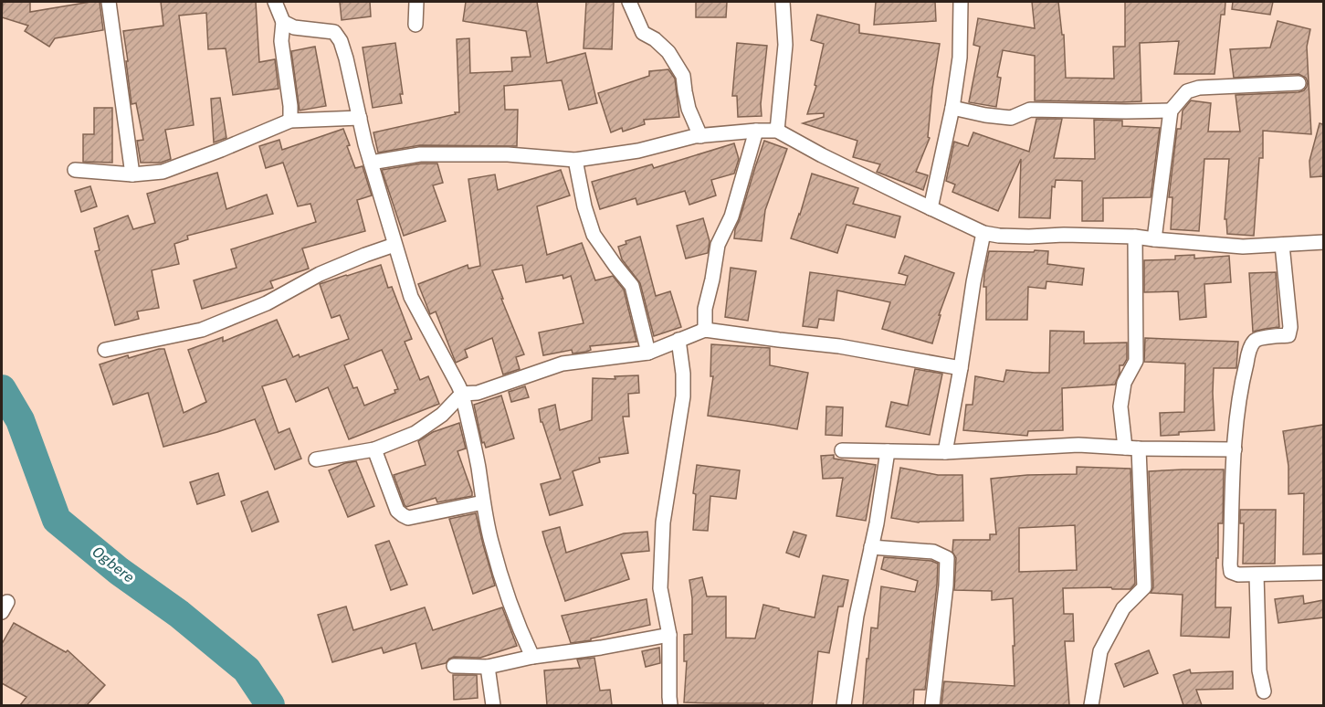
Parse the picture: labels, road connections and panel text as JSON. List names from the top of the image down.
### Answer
{
  "water": ["Ogbere"]
}
